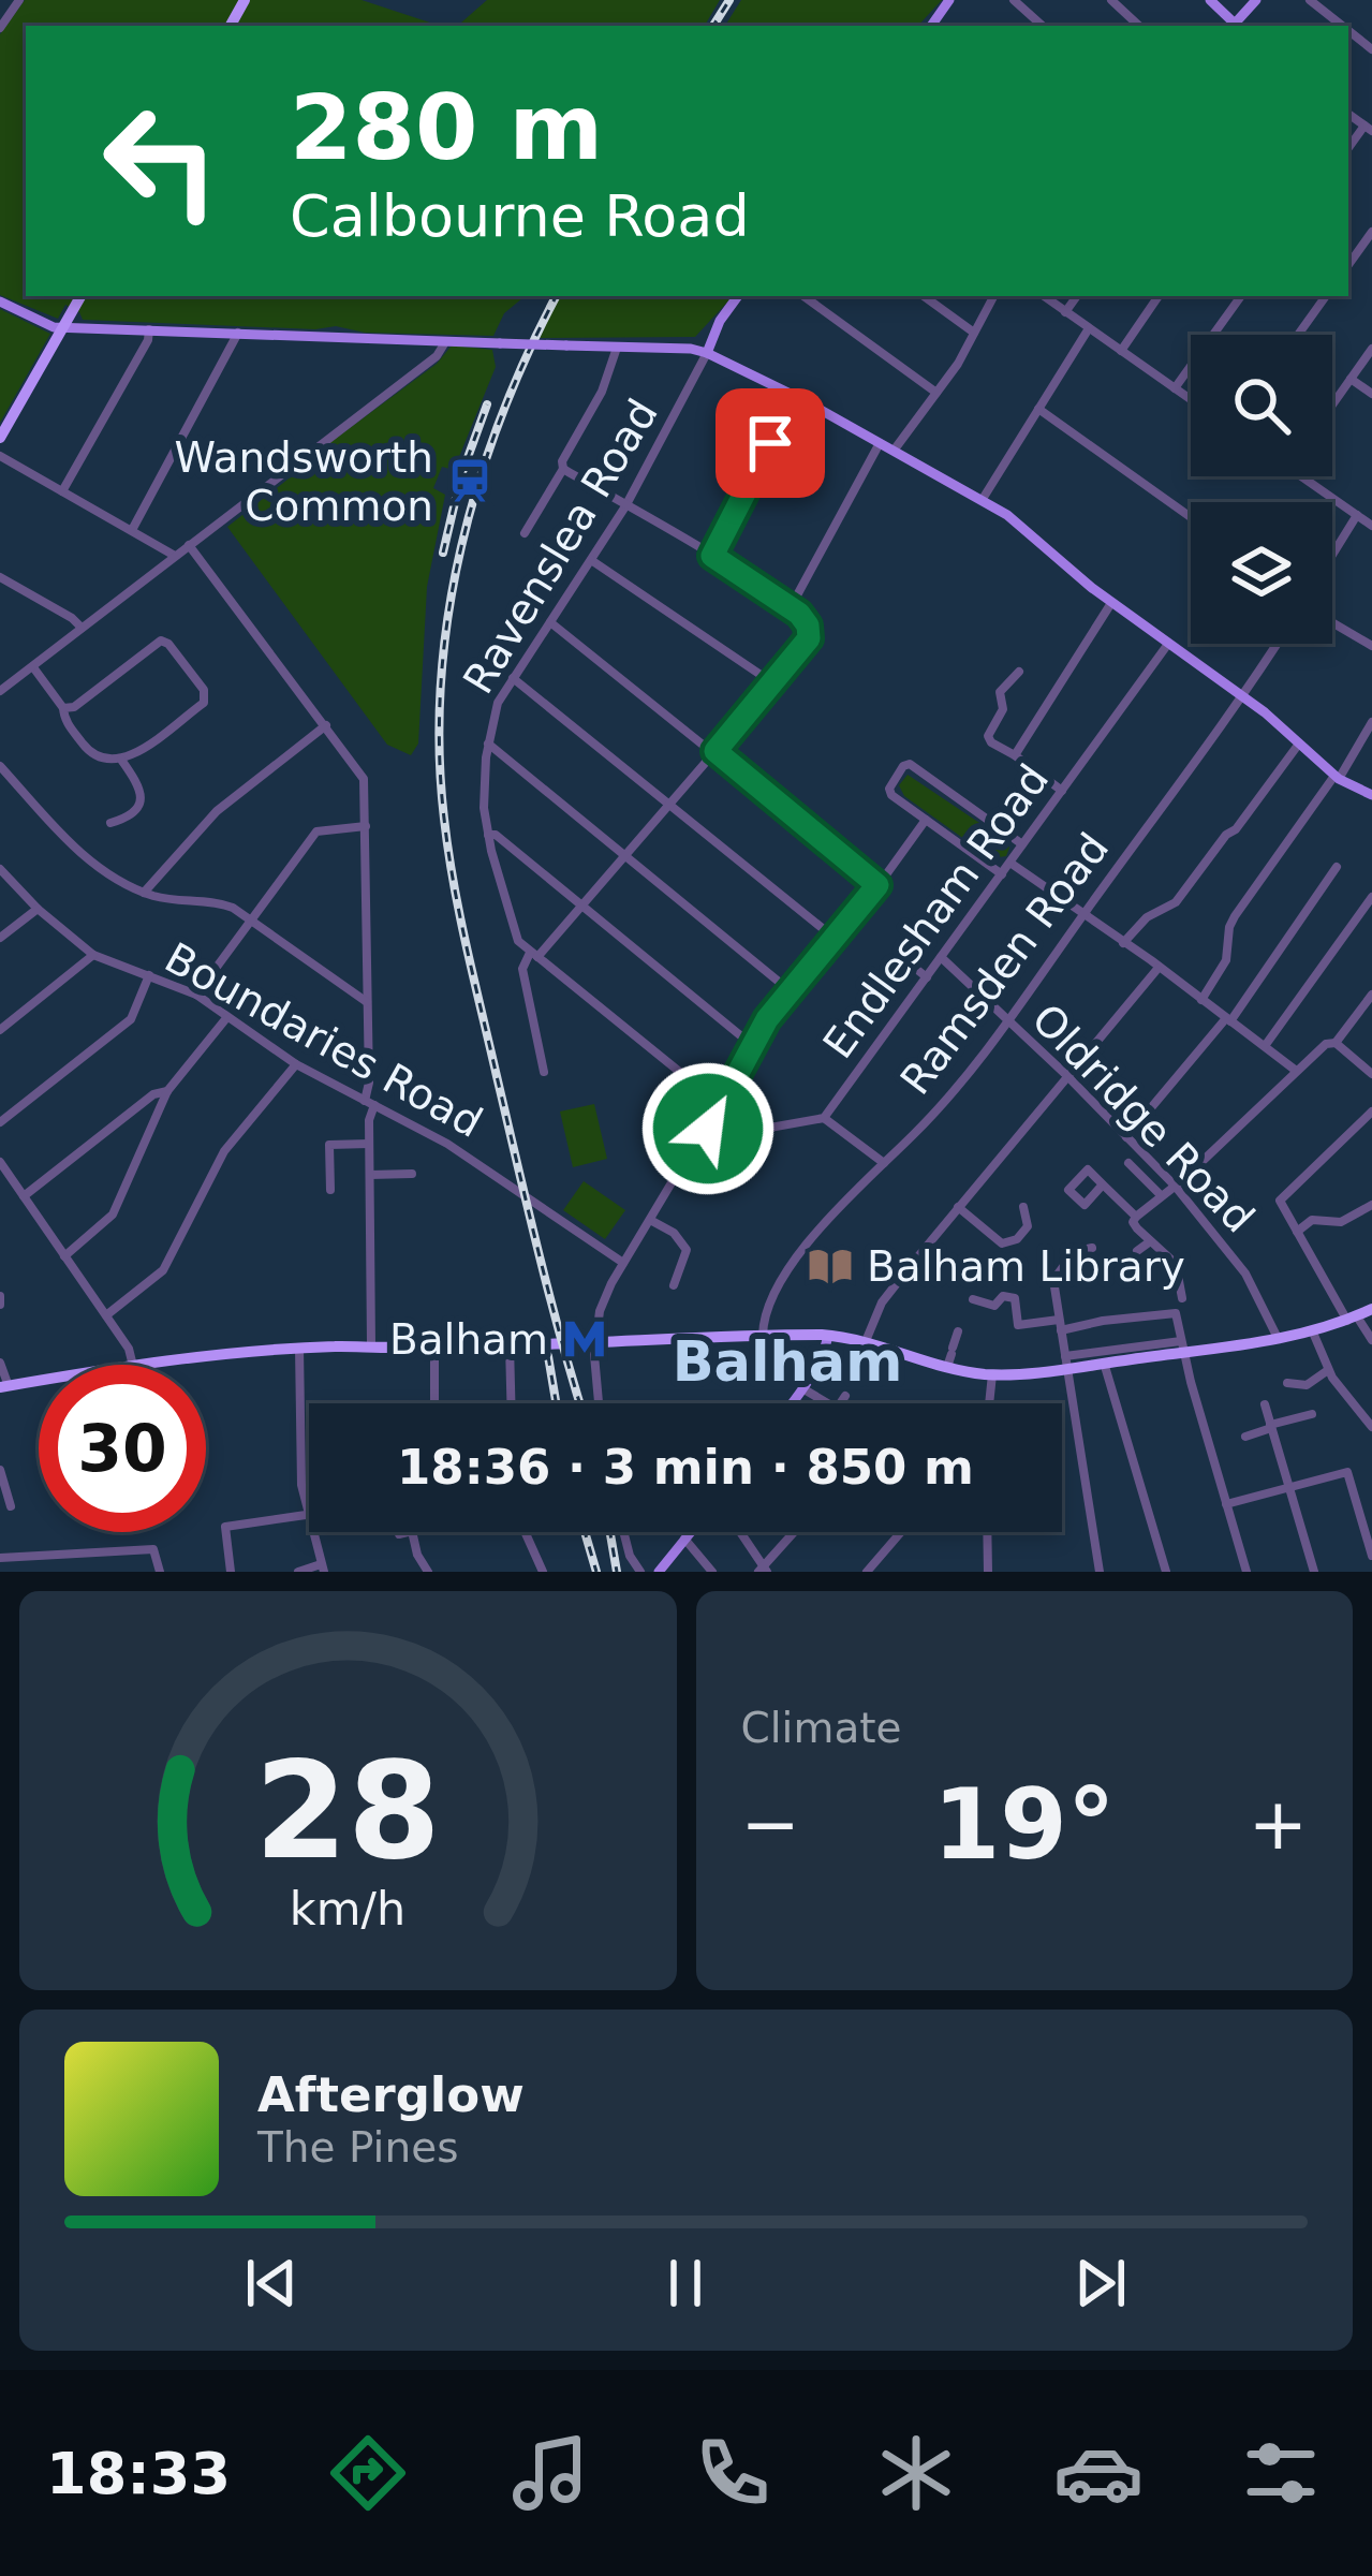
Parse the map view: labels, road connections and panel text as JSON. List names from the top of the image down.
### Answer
{
  "streets": {
    "street": [
      "Ravenslea Road",
      "Endlesham Road",
      "Ramsden Road",
      "Boundaries Road",
      "Oldridge Road"
    ]
  },
  "crossings": [
    ["Endlesham Road", "Oldridge Road"],
    ["Ramsden Road", "Oldridge Road"]
  ],
  "districts": ["Balham"],
  "places": {
    "station": ["Wandsworth Common"],
    "library": ["Balham Library"],
    "metro station": ["Balham"]
  },
  "page": {
    "turn": ["280 m", "Calbourne Road"],
    "limit": "30",
    "trip": "18:36 · 3 min · 850 m",
    "tile": "Climate",
    "heat": ["−", "19°", "+"],
    "song": ["Afterglow", "The Pines"],
    "tabs": "18:33",
    "gauge": ["28", "km/h"]
  }
}
